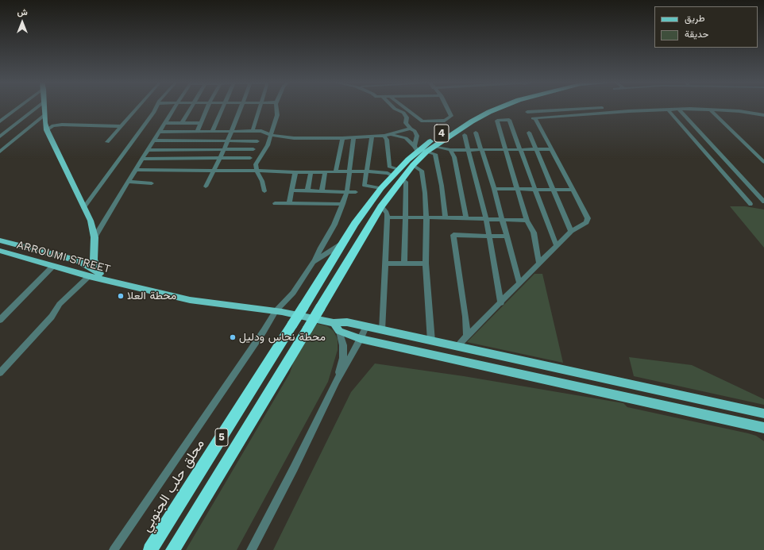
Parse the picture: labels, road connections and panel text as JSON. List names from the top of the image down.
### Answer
{
  "streets": {
    "highway": ["4", "5", "محلق حلب الجنوبي"],
    "main road": ["ARROUMI STREET"]
  },
  "crossings": [
    ["4", "5"],
    ["4", "محلق حلب الجنوبي"]
  ],
  "places": ["محطة العلا", "محطة نحاس ودليل"],
  "legend": ["طريق", "حديقة"],
  "north": "top"
}
